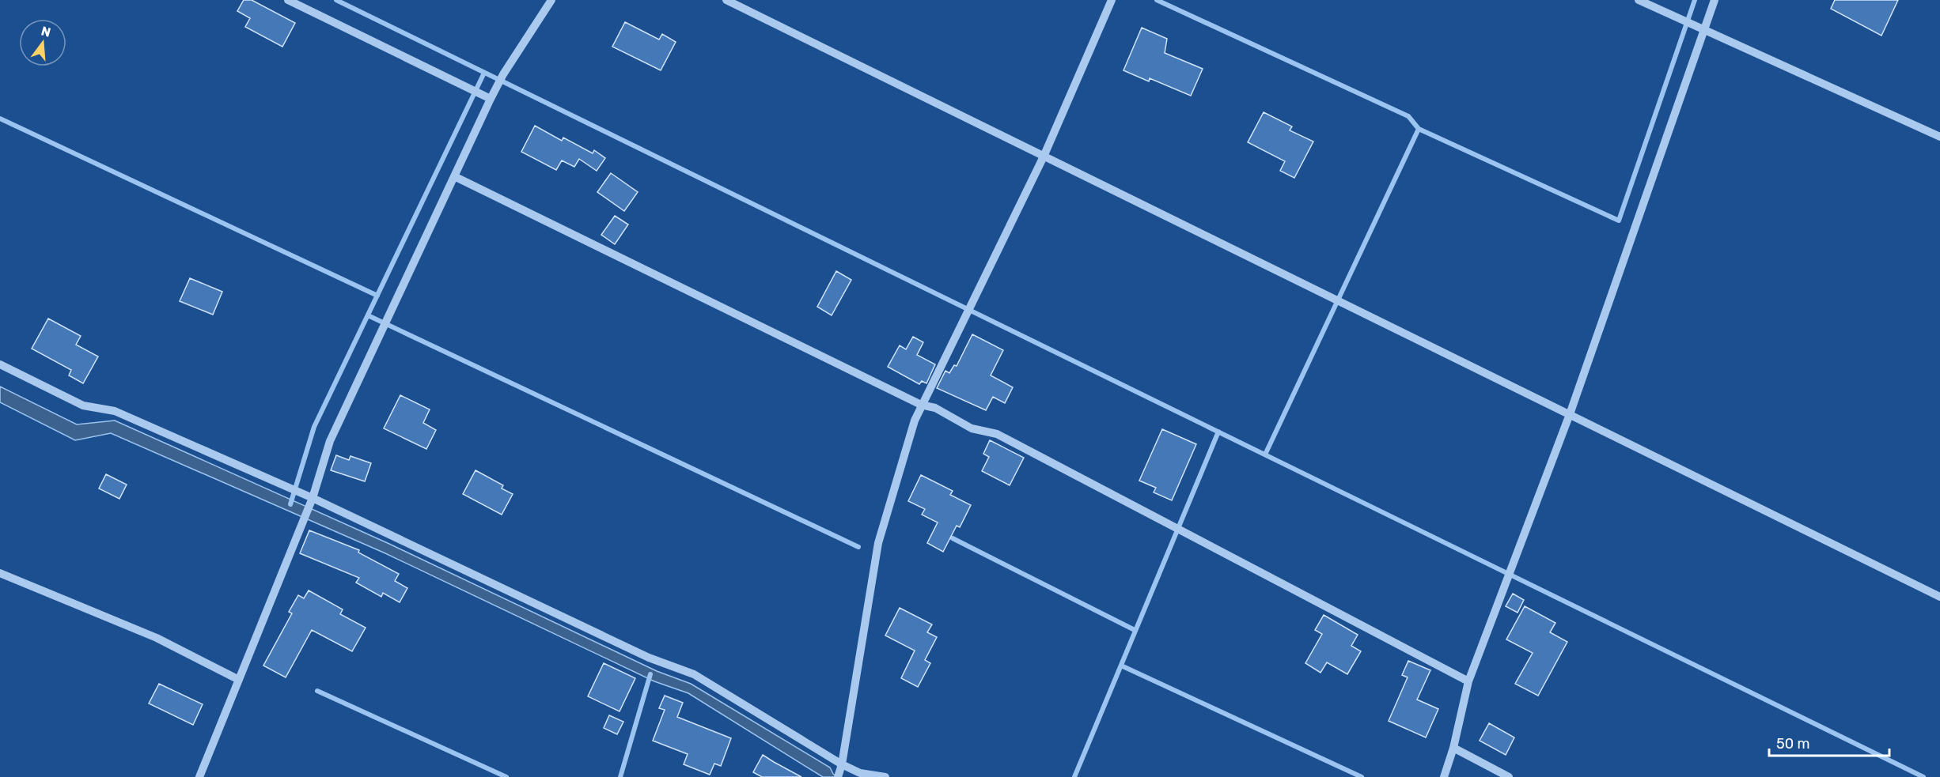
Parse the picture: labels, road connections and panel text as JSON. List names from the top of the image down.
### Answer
{
  "scale_bar": "50 m",
  "north": "top"
}
